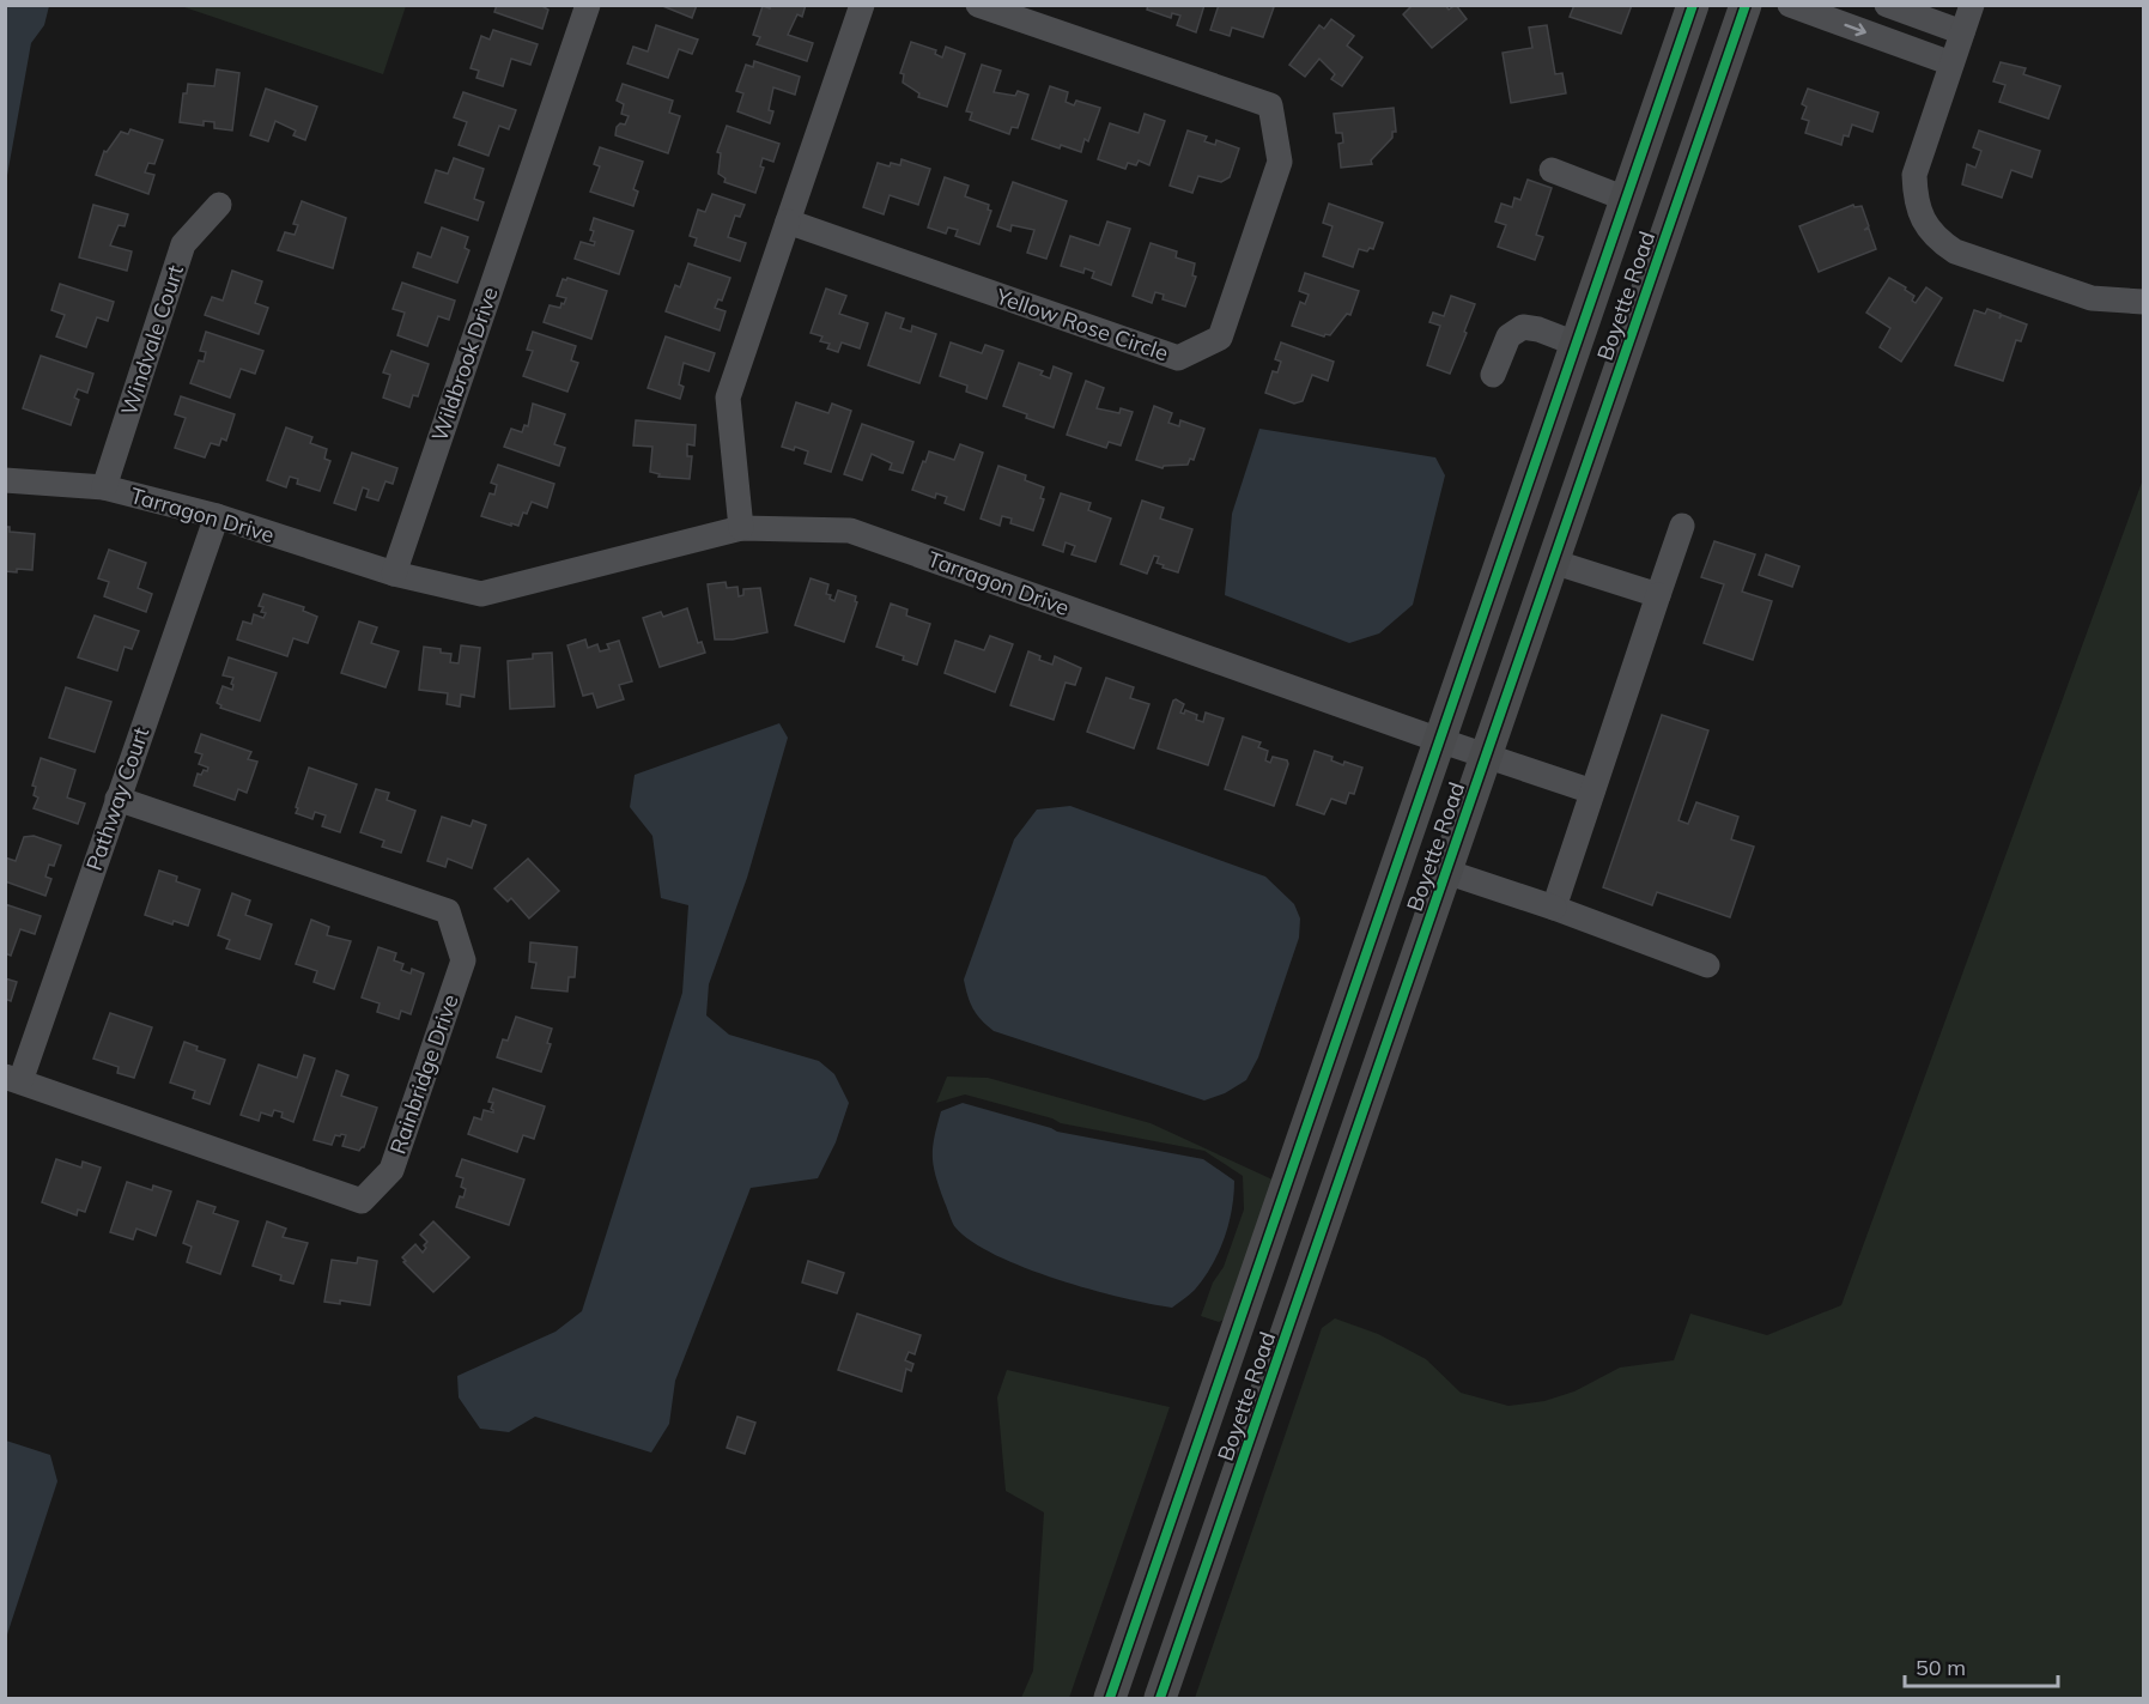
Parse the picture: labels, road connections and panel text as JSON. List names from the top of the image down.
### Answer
{
  "streets": {
    "main road": ["Boyette Road"],
    "street": [
      "Yellow Rose Circle",
      "Windvale Court",
      "Wildbrook Drive",
      "Tarragon Drive",
      "Pathway Court",
      "Rainbridge Drive"
    ]
  },
  "crossings": [
    ["Boyette Road", "Tarragon Drive"],
    ["Windvale Court", "Tarragon Drive"],
    ["Wildbrook Drive", "Tarragon Drive"],
    ["Tarragon Drive", "Pathway Court"],
    ["Pathway Court", "Rainbridge Drive"]
  ],
  "scale_bar": "50 m"
}
